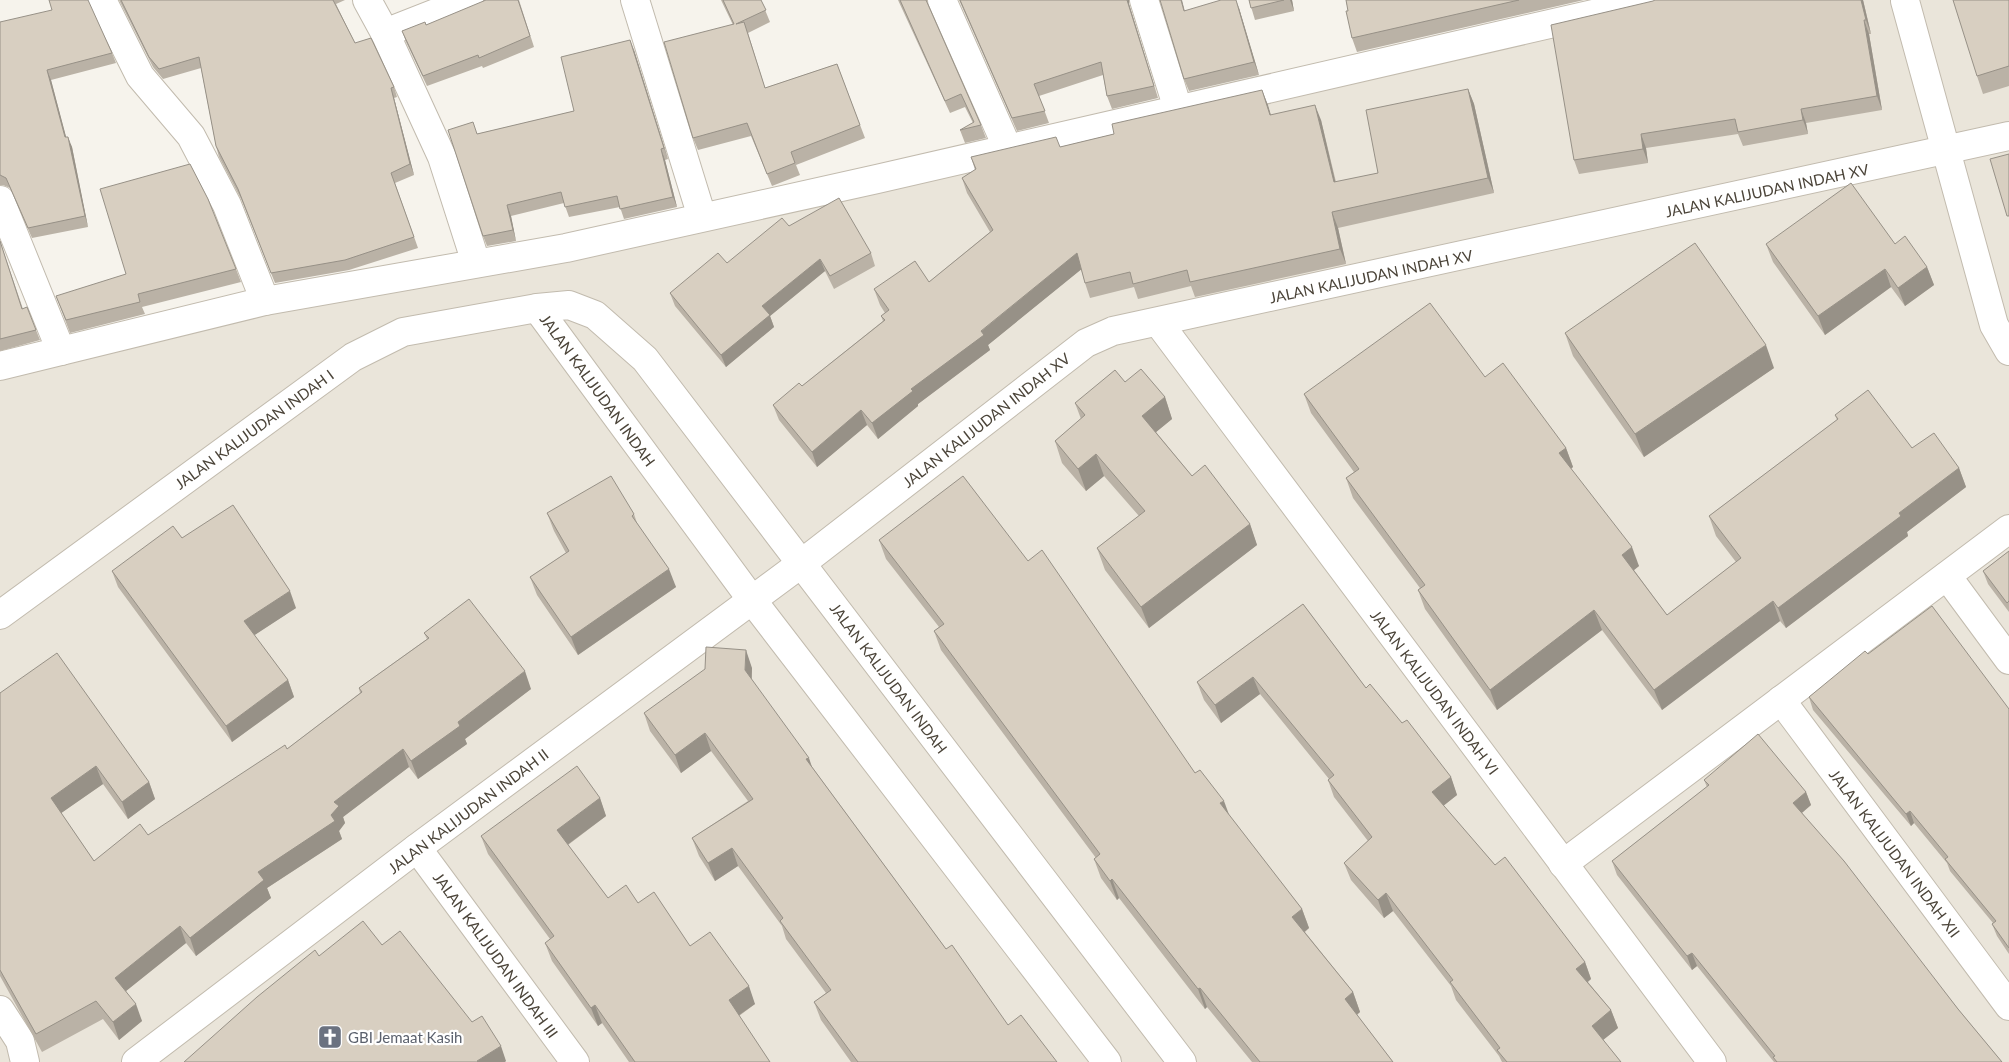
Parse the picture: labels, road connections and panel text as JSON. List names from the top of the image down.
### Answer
{
  "streets": {
    "street": [
      "JALAN KALIJUDAN INDAH XV",
      "JALAN KALIJUDAN INDAH",
      "JALAN KALIJUDAN INDAH I",
      "JALAN KALIJUDAN INDAH VI",
      "JALAN KALIJUDAN INDAH II",
      "JALAN KALIJUDAN INDAH XII",
      "JALAN KALIJUDAN INDAH III"
    ]
  },
  "crossings": [
    ["JALAN KALIJUDAN INDAH XV", "JALAN KALIJUDAN INDAH"],
    ["JALAN KALIJUDAN INDAH XV", "JALAN KALIJUDAN INDAH VI"],
    ["JALAN KALIJUDAN INDAH XV", "JALAN KALIJUDAN INDAH II"],
    ["JALAN KALIJUDAN INDAH", "JALAN KALIJUDAN INDAH I"],
    ["JALAN KALIJUDAN INDAH", "JALAN KALIJUDAN INDAH II"],
    ["JALAN KALIJUDAN INDAH II", "JALAN KALIJUDAN INDAH III"]
  ],
  "places": {
    "church": ["GBI Jemaat Kasih"]
  }
}
